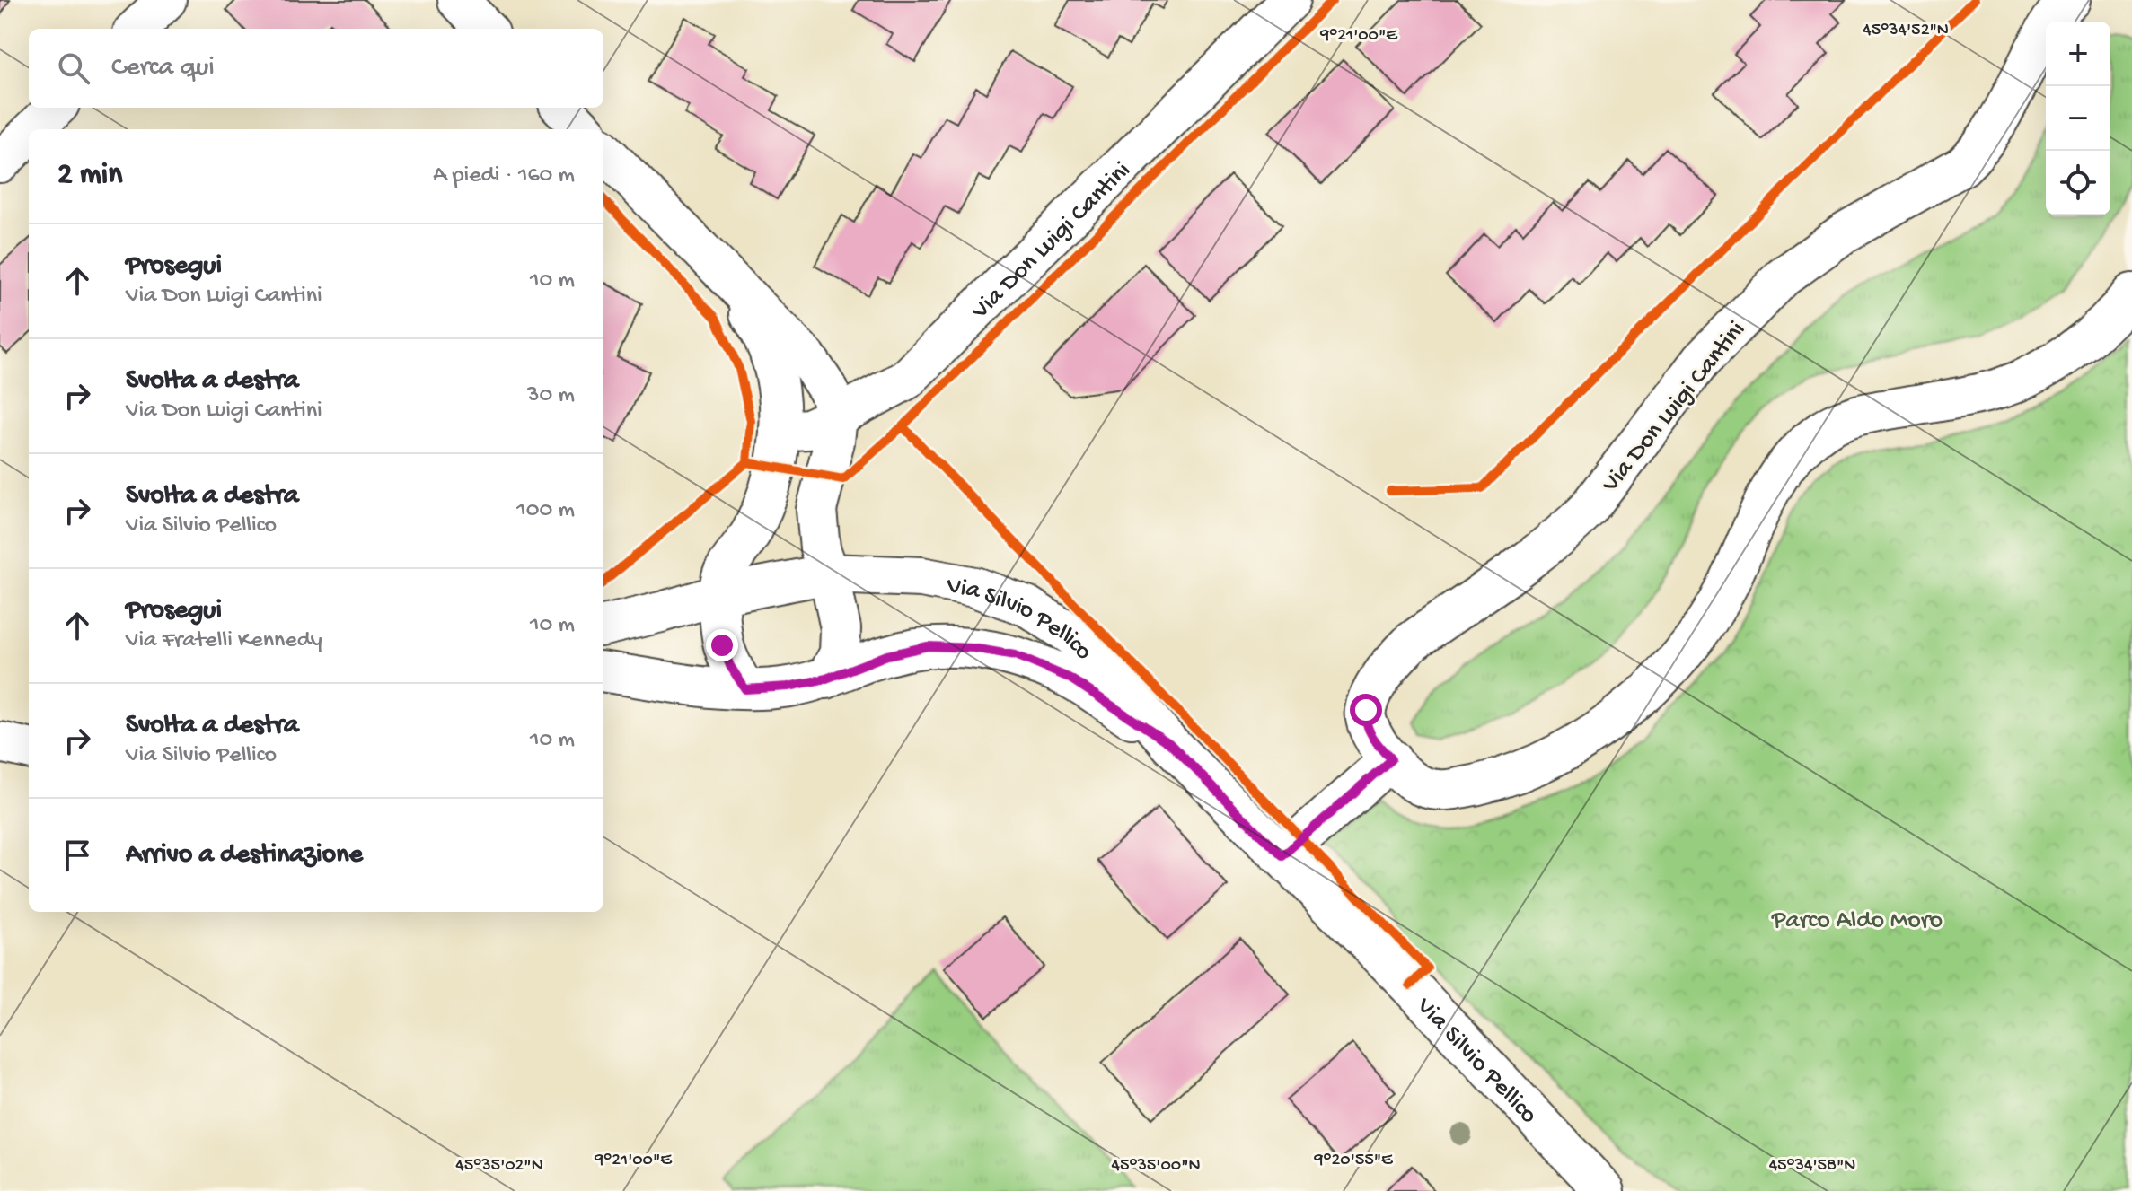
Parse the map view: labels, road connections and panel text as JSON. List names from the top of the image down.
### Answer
{
  "streets": {
    "street": ["Via Don Luigi Cantini", "Via Silvio Pellico"]
  },
  "parks": ["Parco Aldo Moro"],
  "page": {
    "map_buttons": ["+", "−"],
    "search": "Cerca qui",
    "heading": ["2 min", "A piedi · 160 m"],
    "list": [
      ["Prosegui", "Via Don Luigi Cantini", "10 m"],
      ["Svolta a destra", "Via Don Luigi Cantini", "30 m"],
      ["Svolta a destra", "Via Silvio Pellico", "100 m"],
      ["Prosegui", "Via Fratelli Kennedy", "10 m"],
      ["Svolta a destra", "Via Silvio Pellico", "10 m"],
      "Arrivo a destinazione"
    ]
  },
  "coordinates": [
    "45°34'52\"N",
    "9°21'00\"E",
    "9°20'55\"E",
    "45°35'02\"N",
    "45°35'00\"N",
    "45°34'58\"N"
  ]
}
